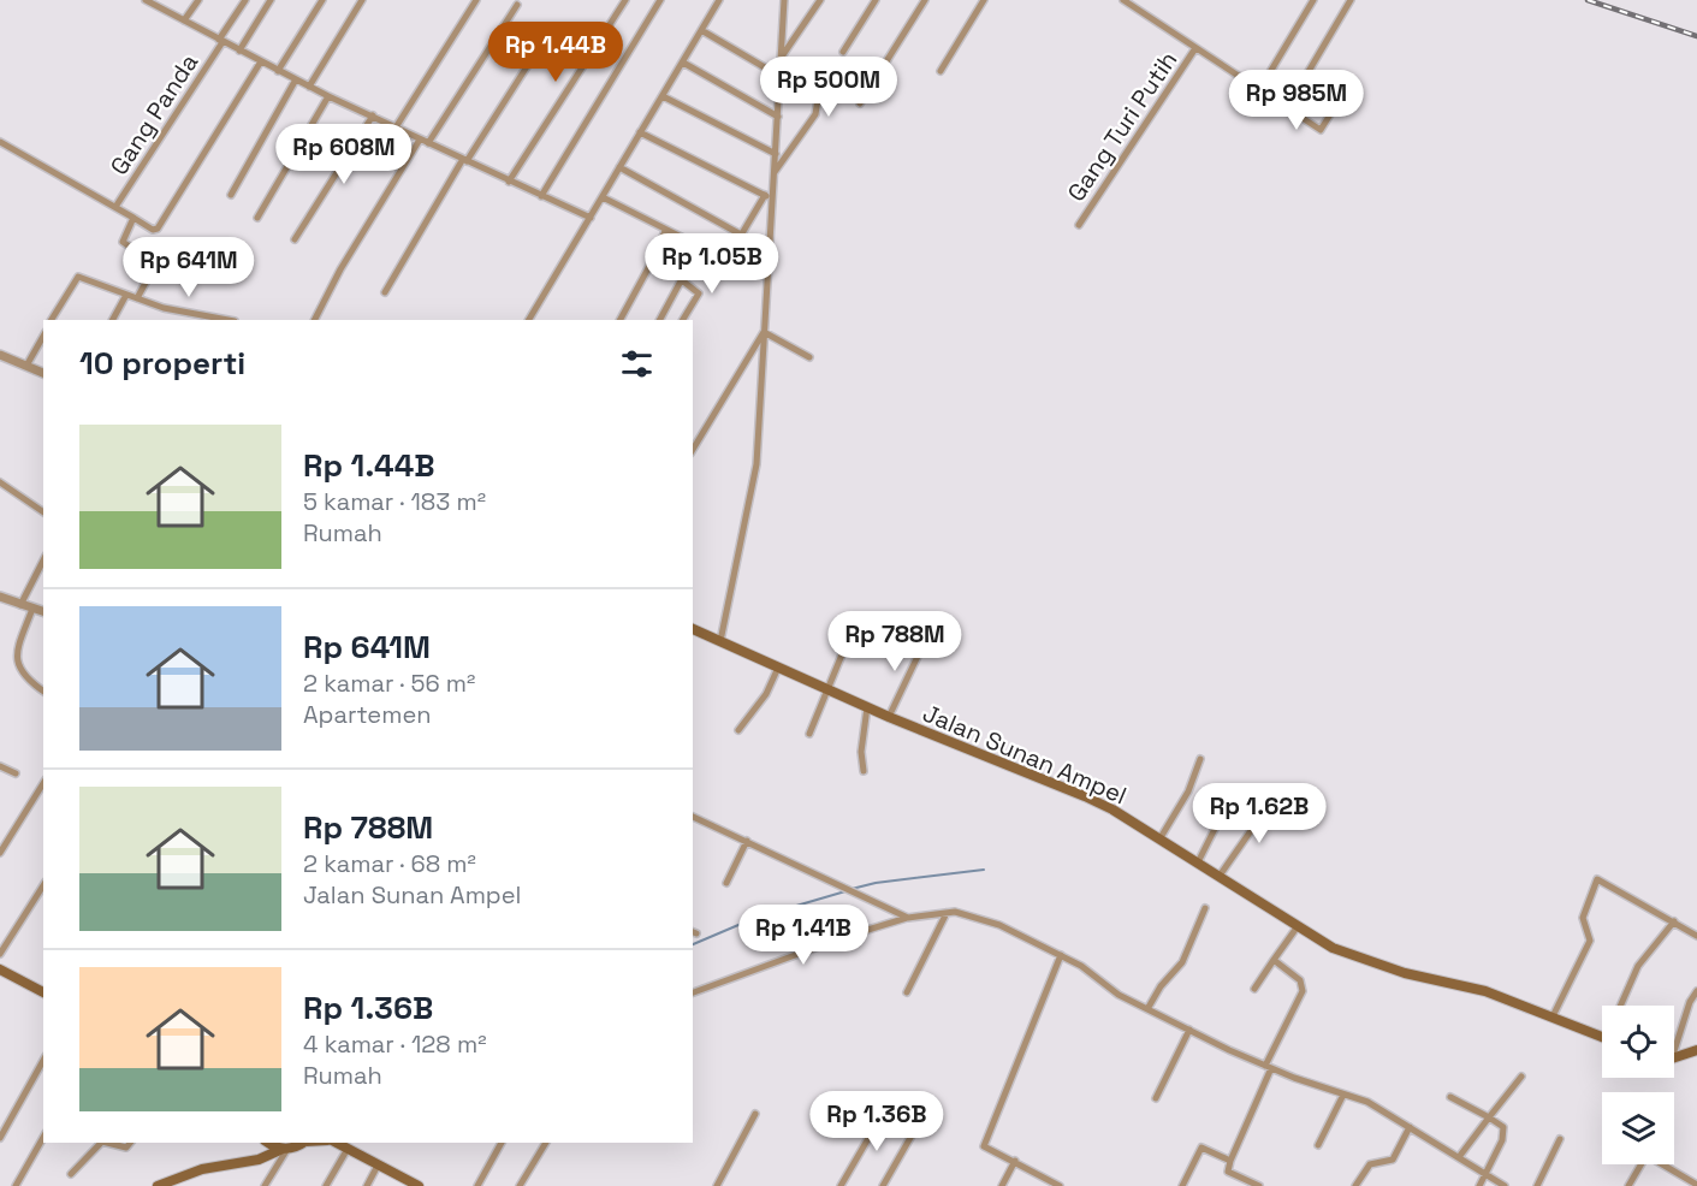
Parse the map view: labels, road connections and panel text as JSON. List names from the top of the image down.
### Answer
{
  "streets": {
    "main road": ["Jalan Sunan Ampel"],
    "street": ["Gang Panda", "Gang Turi Putih"]
  },
  "page": {
    "price": [
      "Rp 1.44B",
      "Rp 500M",
      "Rp 985M",
      "Rp 608M",
      "Rp 1.05B",
      "Rp 641M",
      "Rp 788M",
      "Rp 1.62B",
      "Rp 1.41B",
      "Rp 1.36B"
    ],
    "heading": "10 properti",
    "list": [
      {
        "name": "Rp 1.44B",
        "note": "5 kamar · 183 m² · Rumah"
      },
      {
        "name": "Rp 641M",
        "note": "2 kamar · 56 m² · Apartemen"
      },
      {
        "name": "Rp 788M",
        "note": "2 kamar · 68 m² · Jalan Sunan Ampel"
      },
      {
        "name": "Rp 1.36B",
        "note": "4 kamar · 128 m² · Rumah"
      }
    ]
  }
}
